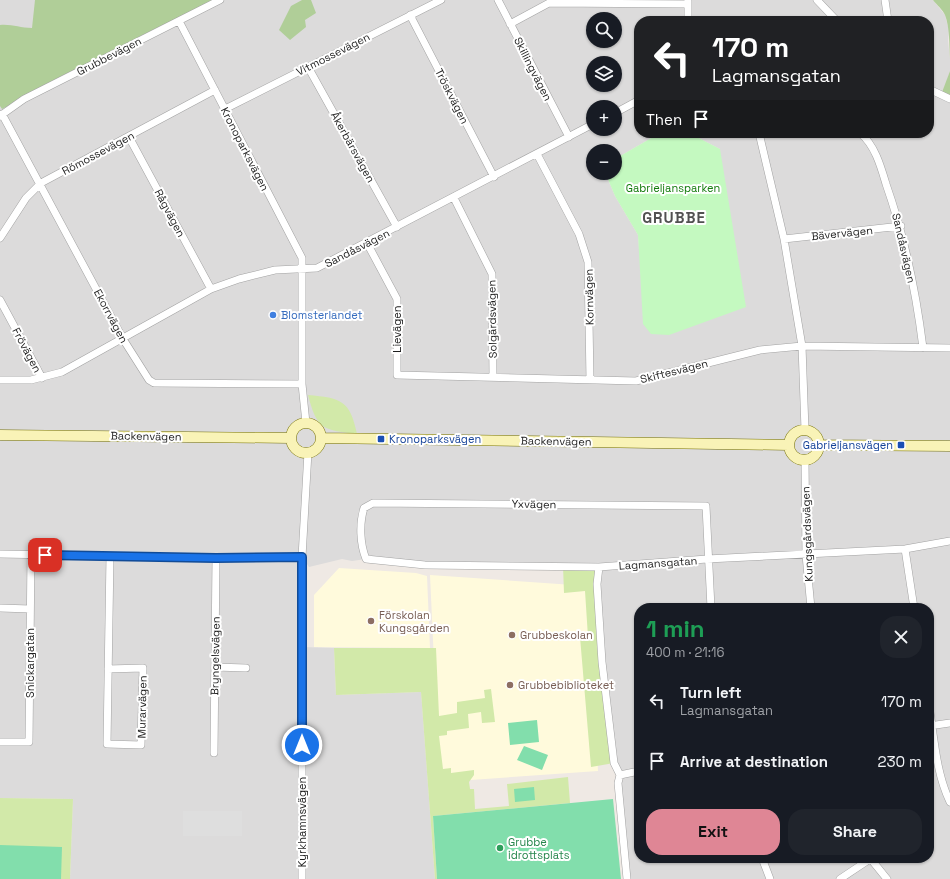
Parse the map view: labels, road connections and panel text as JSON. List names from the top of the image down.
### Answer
{
  "streets": {
    "street": [
      "Vitmossevägen",
      "Grubbevägen",
      "Skillingvägen",
      "Tröskvägen",
      "Åkerbärsvägen",
      "Kronoparksvägen",
      "Römossevägen",
      "Rågvägen",
      "Bävervägen",
      "Sandåsvägen",
      "Kornvägen",
      "Ekorrvägen",
      "Solgärdsvägen",
      "Lievägen",
      "Frövägen",
      "Skiftesvägen",
      "Backenvägen",
      "Yxvägen",
      "Kungsgårdsvägen",
      "Lagmansgatan",
      "Bryngelsvägen",
      "Snickargatan",
      "Murarvägen",
      "Kyrkhamnsvägen"
    ]
  },
  "crossings": [
    ["Vitmossevägen", "Tröskvägen"],
    ["Vitmossevägen", "Åkerbärsvägen"],
    ["Vitmossevägen", "Kronoparksvägen"],
    ["Grubbevägen", "Kronoparksvägen"],
    ["Grubbevägen", "Ekorrvägen"],
    ["Skillingvägen", "Sandåsvägen"],
    ["Tröskvägen", "Sandåsvägen"],
    ["Åkerbärsvägen", "Sandåsvägen"],
    ["Kronoparksvägen", "Römossevägen"],
    ["Kronoparksvägen", "Sandåsvägen"],
    ["Kronoparksvägen", "Ekorrvägen"],
    ["Kronoparksvägen", "Backenvägen"],
    ["Kronoparksvägen", "Kyrkhamnsvägen"],
    ["Römossevägen", "Rågvägen"],
    ["Römossevägen", "Ekorrvägen"],
    ["Rågvägen", "Sandåsvägen"],
    ["Bävervägen", "Sandåsvägen"],
    ["Sandåsvägen", "Kornvägen"],
    ["Sandåsvägen", "Ekorrvägen"],
    ["Sandåsvägen", "Solgärdsvägen"],
    ["Sandåsvägen", "Lievägen"],
    ["Sandåsvägen", "Frövägen"],
    ["Sandåsvägen", "Skiftesvägen"],
    ["Kornvägen", "Skiftesvägen"],
    ["Solgärdsvägen", "Skiftesvägen"],
    ["Lievägen", "Skiftesvägen"],
    ["Backenvägen", "Kungsgårdsvägen"],
    ["Backenvägen", "Kyrkhamnsvägen"],
    ["Yxvägen", "Lagmansgatan"],
    ["Kungsgårdsvägen", "Lagmansgatan"]
  ],
  "districts": ["GRUBBE"],
  "parks": ["Gabrieljansparken"],
  "places": {
    "other": [
      "Blomsterlandet",
      "Förskolan Kungsgården",
      "Grubbeskolan",
      "Grubbebiblioteket",
      "Grubbe idrottsplats"
    ],
    "transit": ["Kronoparksvägen", "Gabrieljansvägen"]
  },
  "page": {
    "map_buttons": ["+", "−"],
    "turn": ["170 m", "Lagmansgatan"],
    "then": "Then",
    "heading": ["1 min", "400 m · 21:16"],
    "list": [
      {
        "name": "Turn left",
        "note": "Lagmansgatan",
        "value": "170 m"
      },
      {
        "name": "Arrive at destination",
        "value": "230 m"
      }
    ],
    "buttons": ["Exit", "Share"]
  }
}
